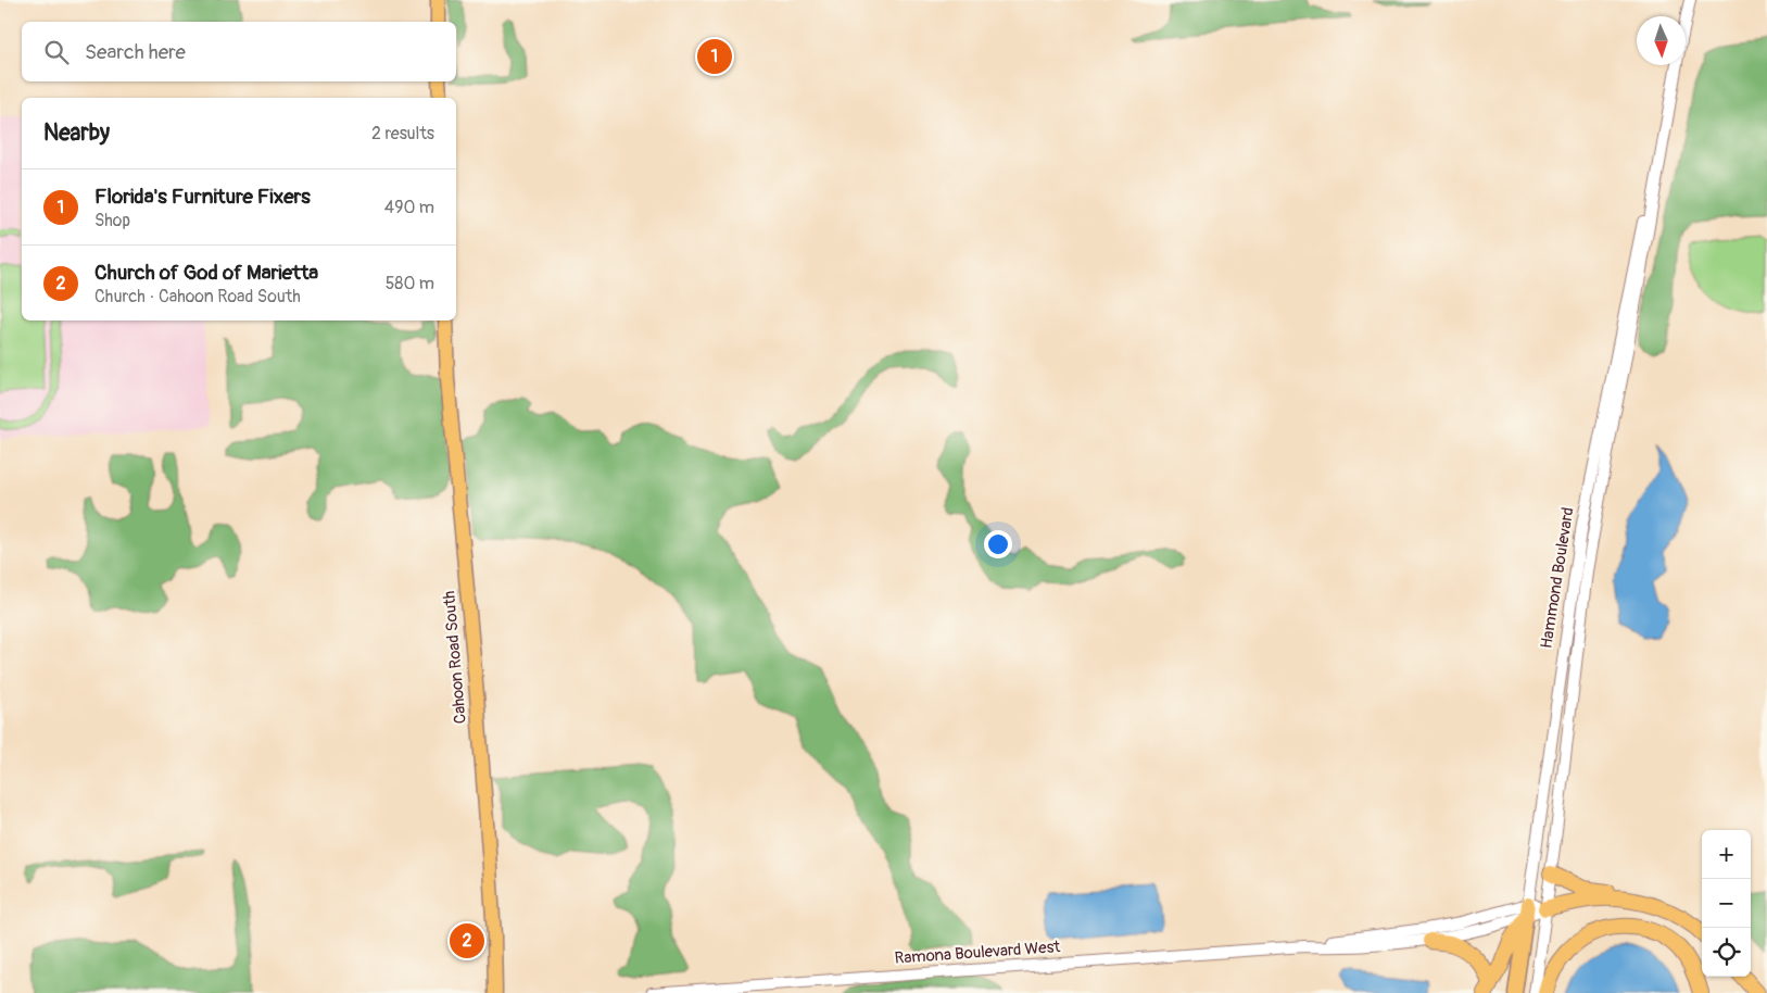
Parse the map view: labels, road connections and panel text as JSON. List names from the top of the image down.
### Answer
{
  "streets": {
    "main road": ["Hammond Boulevard", "Cahoon Road South"],
    "street": ["Ramona Boulevard West"]
  },
  "crossings": [
    ["Hammond Boulevard", "Ramona Boulevard West"]
  ],
  "north": "bottom",
  "page": {
    "search": "Search here",
    "pins": ["1", "2"],
    "heading": ["Nearby", "2 results"],
    "list": [
      {
        "mark": "1",
        "name": "Florida's Furniture Fixers",
        "note": "Shop",
        "value": "490 m"
      },
      {
        "mark": "2",
        "name": "Church of God of Marietta",
        "note": "Church · Cahoon Road South",
        "value": "580 m"
      }
    ],
    "map_buttons": ["+", "−"]
  }
}
